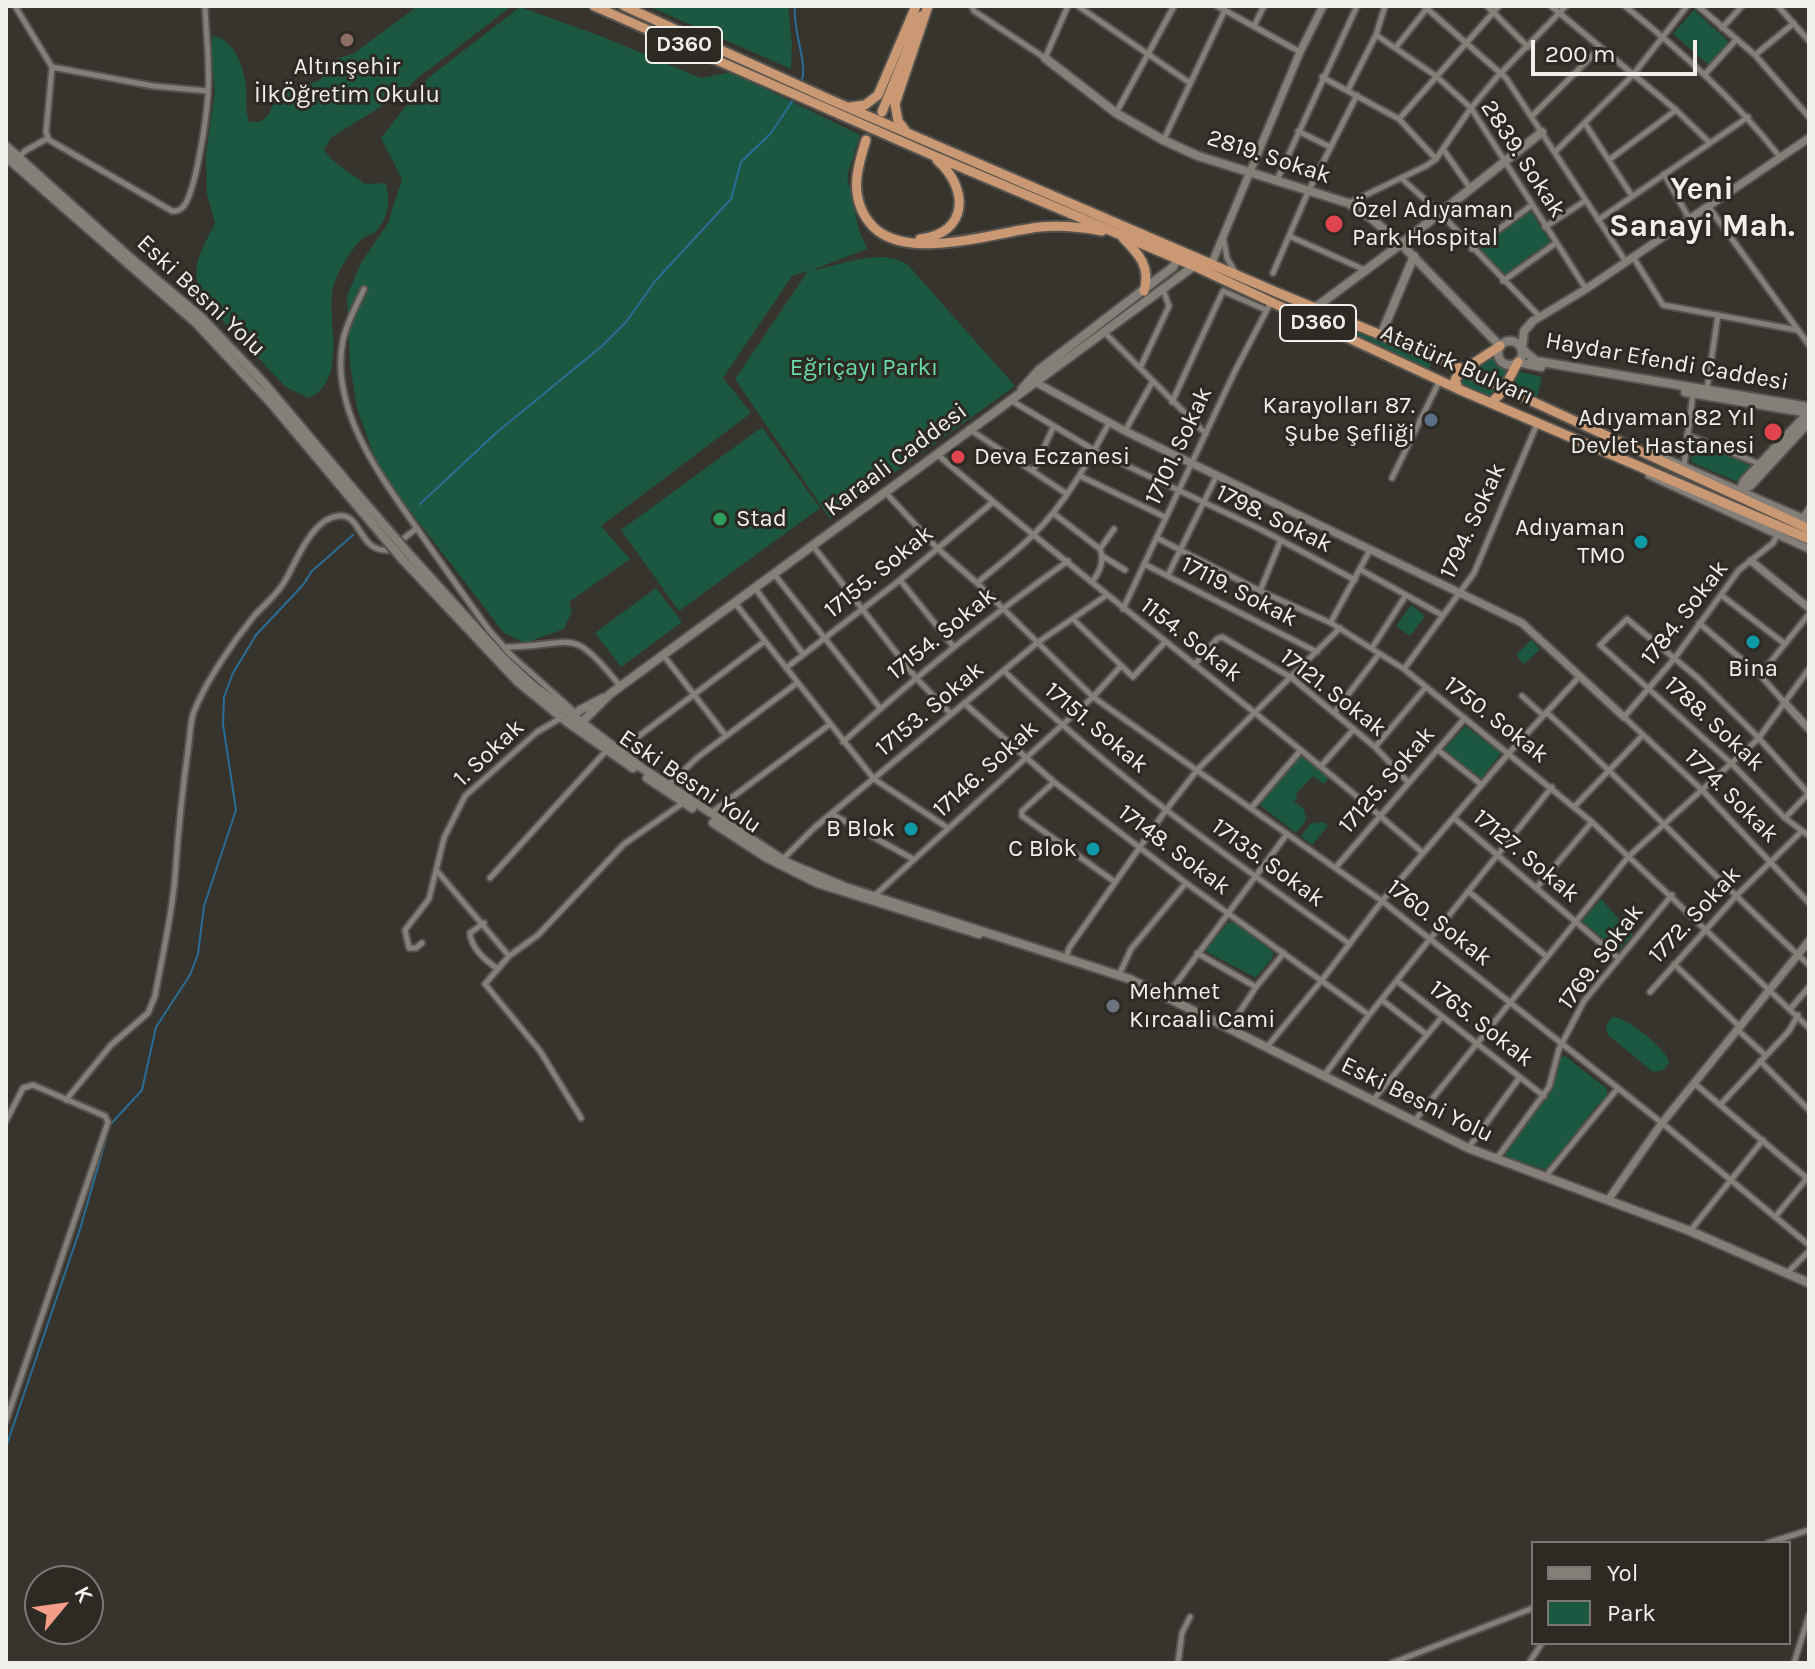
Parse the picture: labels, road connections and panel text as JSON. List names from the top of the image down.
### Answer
{
  "streets": {
    "highway": ["D360", "Atatürk Bulvarı"],
    "main road": [
      "2819. Sokak",
      "Eski Besni Yolu",
      "Haydar Efendi Caddesi",
      "Karaali Caddesi"
    ],
    "street": [
      "2839. Sokak",
      "17101. Sokak",
      "1798. Sokak",
      "1794. Sokak",
      "17155. Sokak",
      "17119. Sokak",
      "1784. Sokak",
      "17154. Sokak",
      "1154. Sokak",
      "17121. Sokak",
      "17153. Sokak",
      "1750. Sokak",
      "1788. Sokak",
      "17151. Sokak",
      "1. Sokak",
      "17146. Sokak",
      "17125. Sokak",
      "1774. Sokak",
      "17148. Sokak",
      "17127. Sokak",
      "17135. Sokak",
      "1772. Sokak",
      "1760. Sokak",
      "1769. Sokak",
      "1765. Sokak"
    ]
  },
  "crossings": [
    ["D360", "Atatürk Bulvarı"],
    ["2819. Sokak", "Haydar Efendi Caddesi"],
    ["Eski Besni Yolu", "Karaali Caddesi"],
    ["Eski Besni Yolu", "17153. Sokak"],
    ["Eski Besni Yolu", "1. Sokak"],
    ["Eski Besni Yolu", "17146. Sokak"],
    ["Eski Besni Yolu", "1769. Sokak"],
    ["Atatürk Bulvarı", "17101. Sokak"],
    ["Atatürk Bulvarı", "Karaali Caddesi"],
    ["Atatürk Bulvarı", "1794. Sokak"],
    ["Atatürk Bulvarı", "1784. Sokak"],
    ["17101. Sokak", "1798. Sokak"],
    ["17101. Sokak", "17119. Sokak"],
    ["17101. Sokak", "1154. Sokak"],
    ["17101. Sokak", "1750. Sokak"],
    ["Karaali Caddesi", "1798. Sokak"],
    ["Karaali Caddesi", "1154. Sokak"],
    ["Karaali Caddesi", "1. Sokak"],
    ["Karaali Caddesi", "1760. Sokak"],
    ["1794. Sokak", "1750. Sokak"],
    ["17155. Sokak", "1154. Sokak"],
    ["17155. Sokak", "1760. Sokak"],
    ["1784. Sokak", "1788. Sokak"],
    ["1784. Sokak", "1774. Sokak"],
    ["17154. Sokak", "1154. Sokak"],
    ["17154. Sokak", "1760. Sokak"],
    ["1154. Sokak", "17121. Sokak"],
    ["1154. Sokak", "17153. Sokak"],
    ["1154. Sokak", "17125. Sokak"],
    ["17121. Sokak", "17125. Sokak"],
    ["17153. Sokak", "17151. Sokak"],
    ["17153. Sokak", "17148. Sokak"],
    ["17153. Sokak", "1760. Sokak"],
    ["1750. Sokak", "17125. Sokak"],
    ["1750. Sokak", "1772. Sokak"],
    ["1750. Sokak", "1769. Sokak"],
    ["1788. Sokak", "1772. Sokak"],
    ["17151. Sokak", "17146. Sokak"],
    ["17151. Sokak", "17135. Sokak"],
    ["17146. Sokak", "17148. Sokak"],
    ["17146. Sokak", "1760. Sokak"],
    ["17125. Sokak", "1760. Sokak"],
    ["1774. Sokak", "1772. Sokak"],
    ["17127. Sokak", "1769. Sokak"],
    ["1760. Sokak", "1769. Sokak"],
    ["1769. Sokak", "1765. Sokak"]
  ],
  "districts": ["Yeni Sanayi Mah."],
  "parks": ["Eğriçayı Parkı"],
  "places": [
    "Altınşehir İlkÖğretim Okulu",
    "Özel Adıyaman Park Hospital",
    "Karayolları 87. Şube Şefliği",
    "Adıyaman 82 Yıl Devlet Hastanesi",
    "Deva Eczanesi",
    "Stad",
    "Adıyaman TMO",
    "Bina",
    "B Blok",
    "C Blok",
    "Mehmet Kırcaali Cami"
  ],
  "legend": ["Yol", "Park"],
  "scale_bar": "200 m",
  "north": "top right"
}
